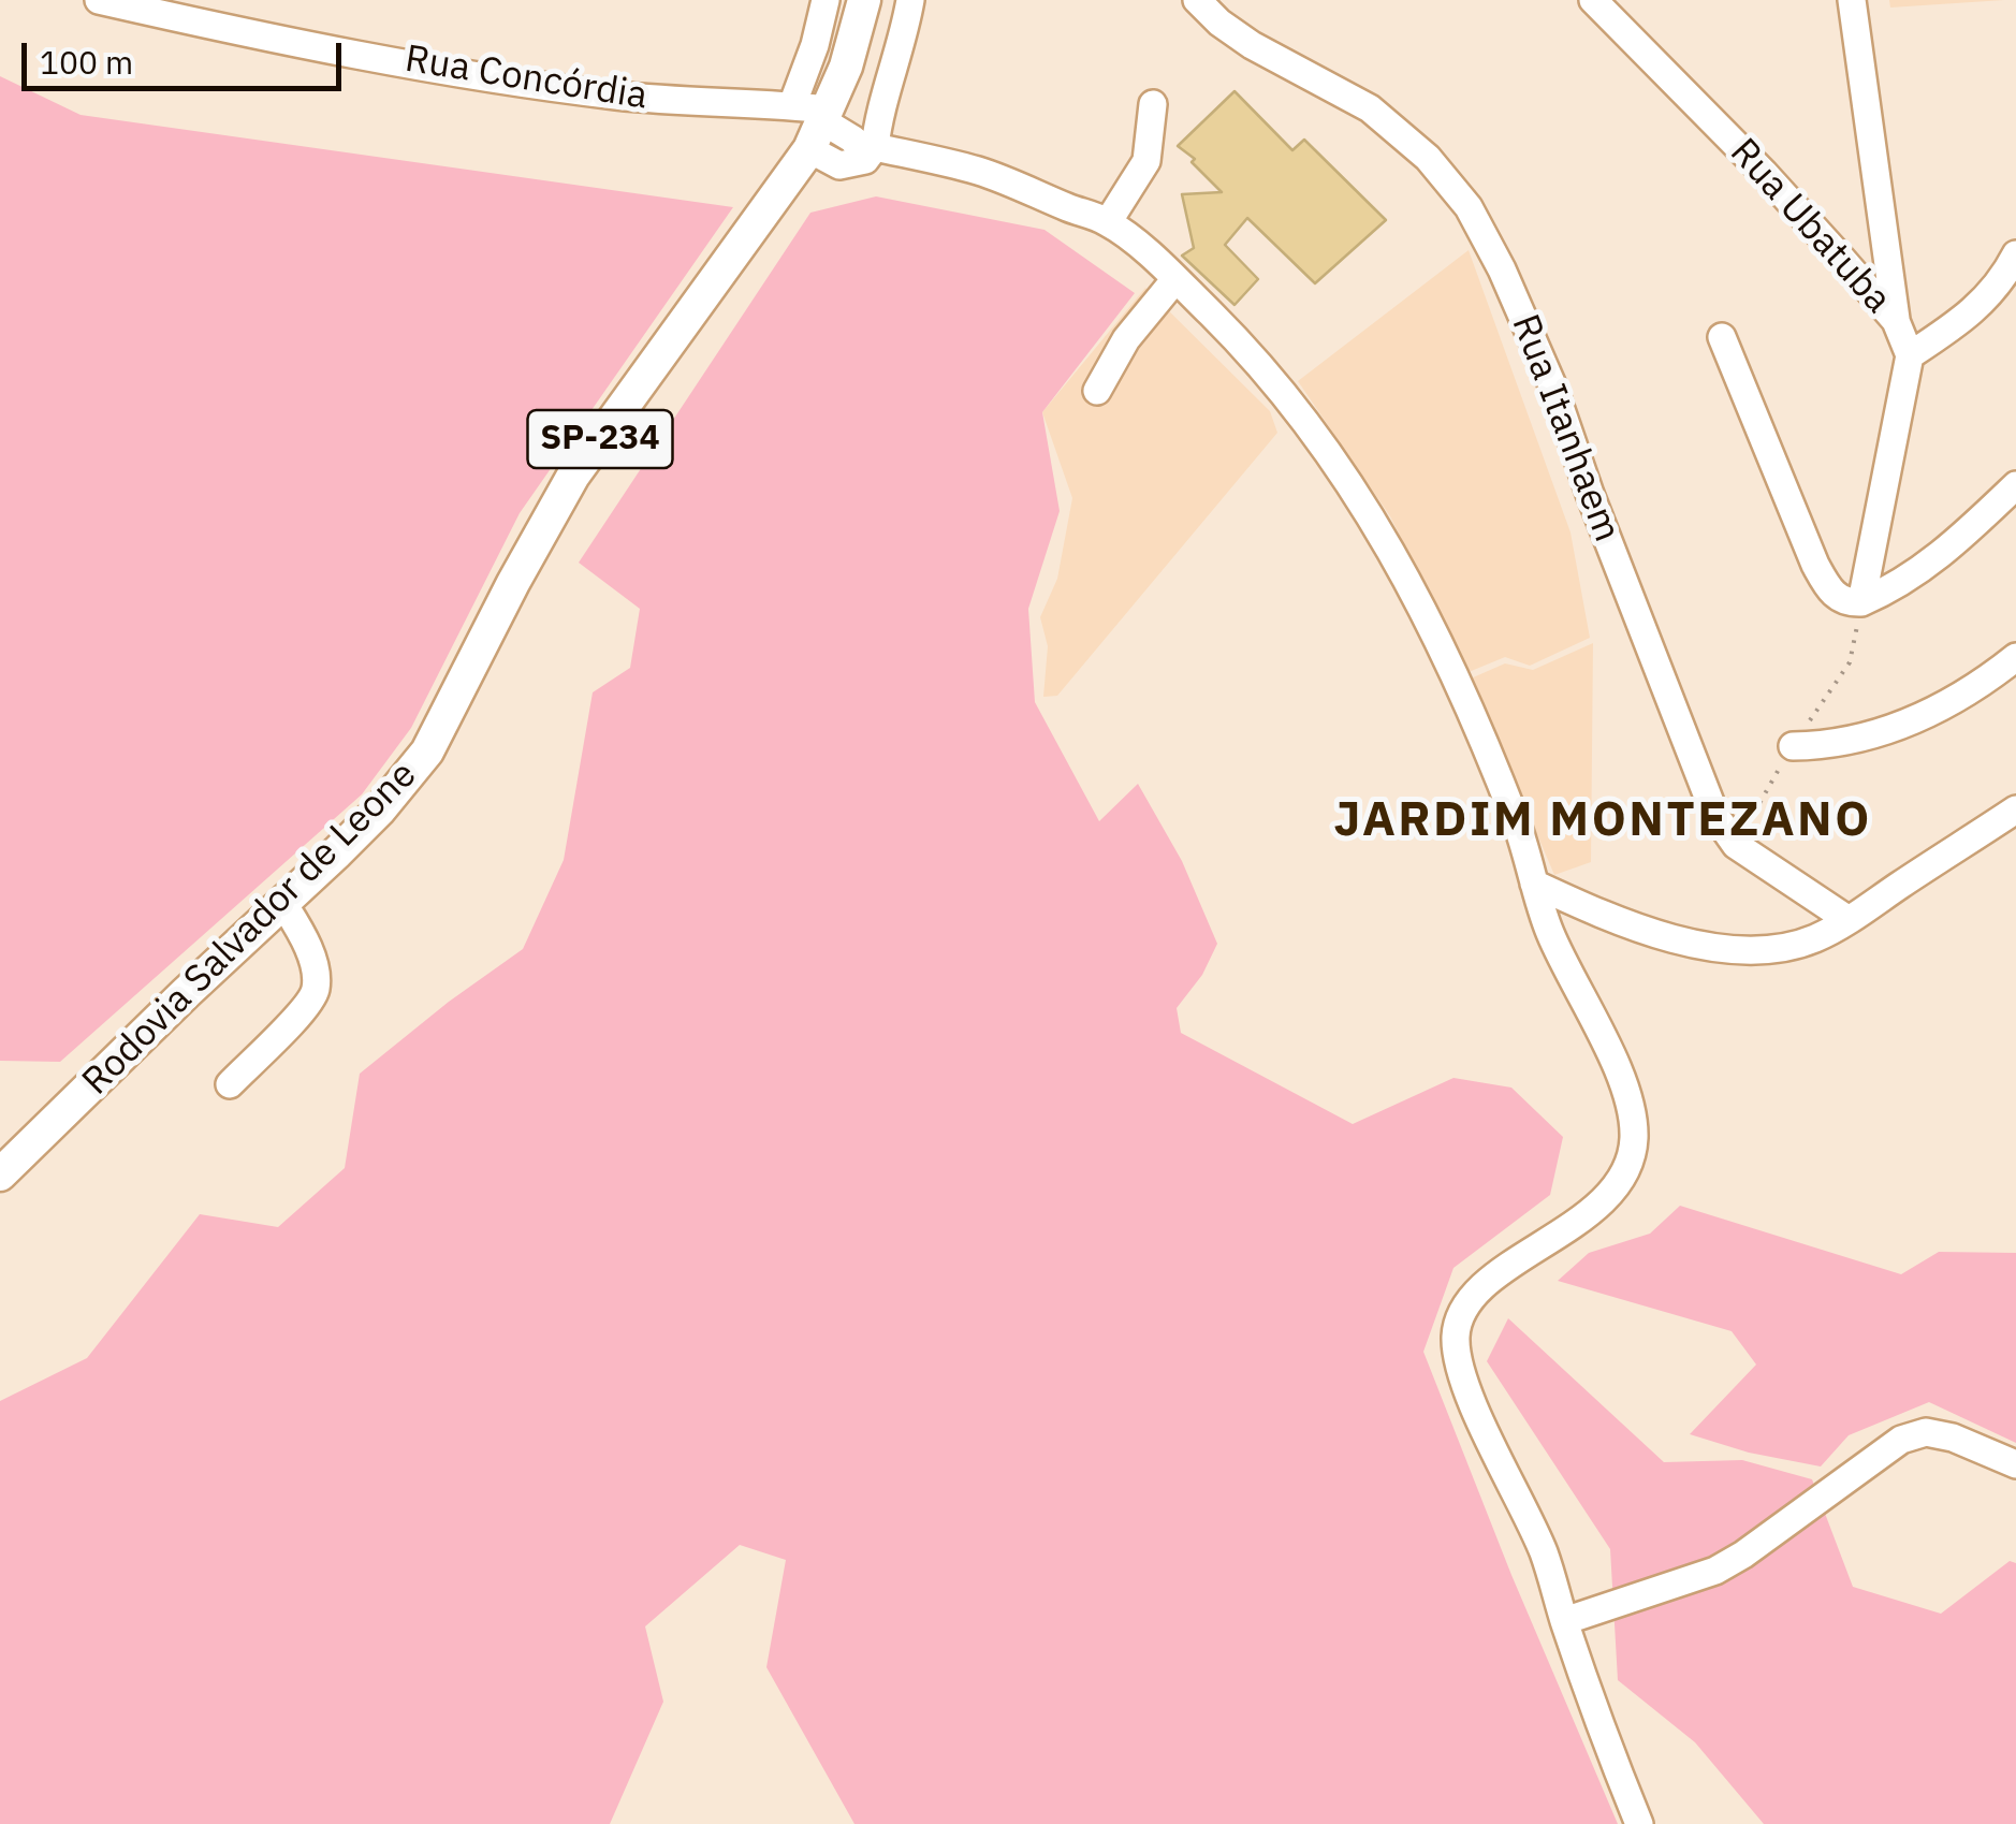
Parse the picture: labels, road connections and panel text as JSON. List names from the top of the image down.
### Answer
{
  "streets": {
    "main road": ["SP-234", "Rodovia Salvador de Leone"],
    "street": ["Rua Concórdia", "Rua Ubatuba", "Rua Itanhaem"]
  },
  "crossings": [
    ["Rua Concórdia", "Rodovia Salvador de Leone"]
  ],
  "districts": ["JARDIM MONTEZANO"],
  "scale_bar": "100 m"
}
